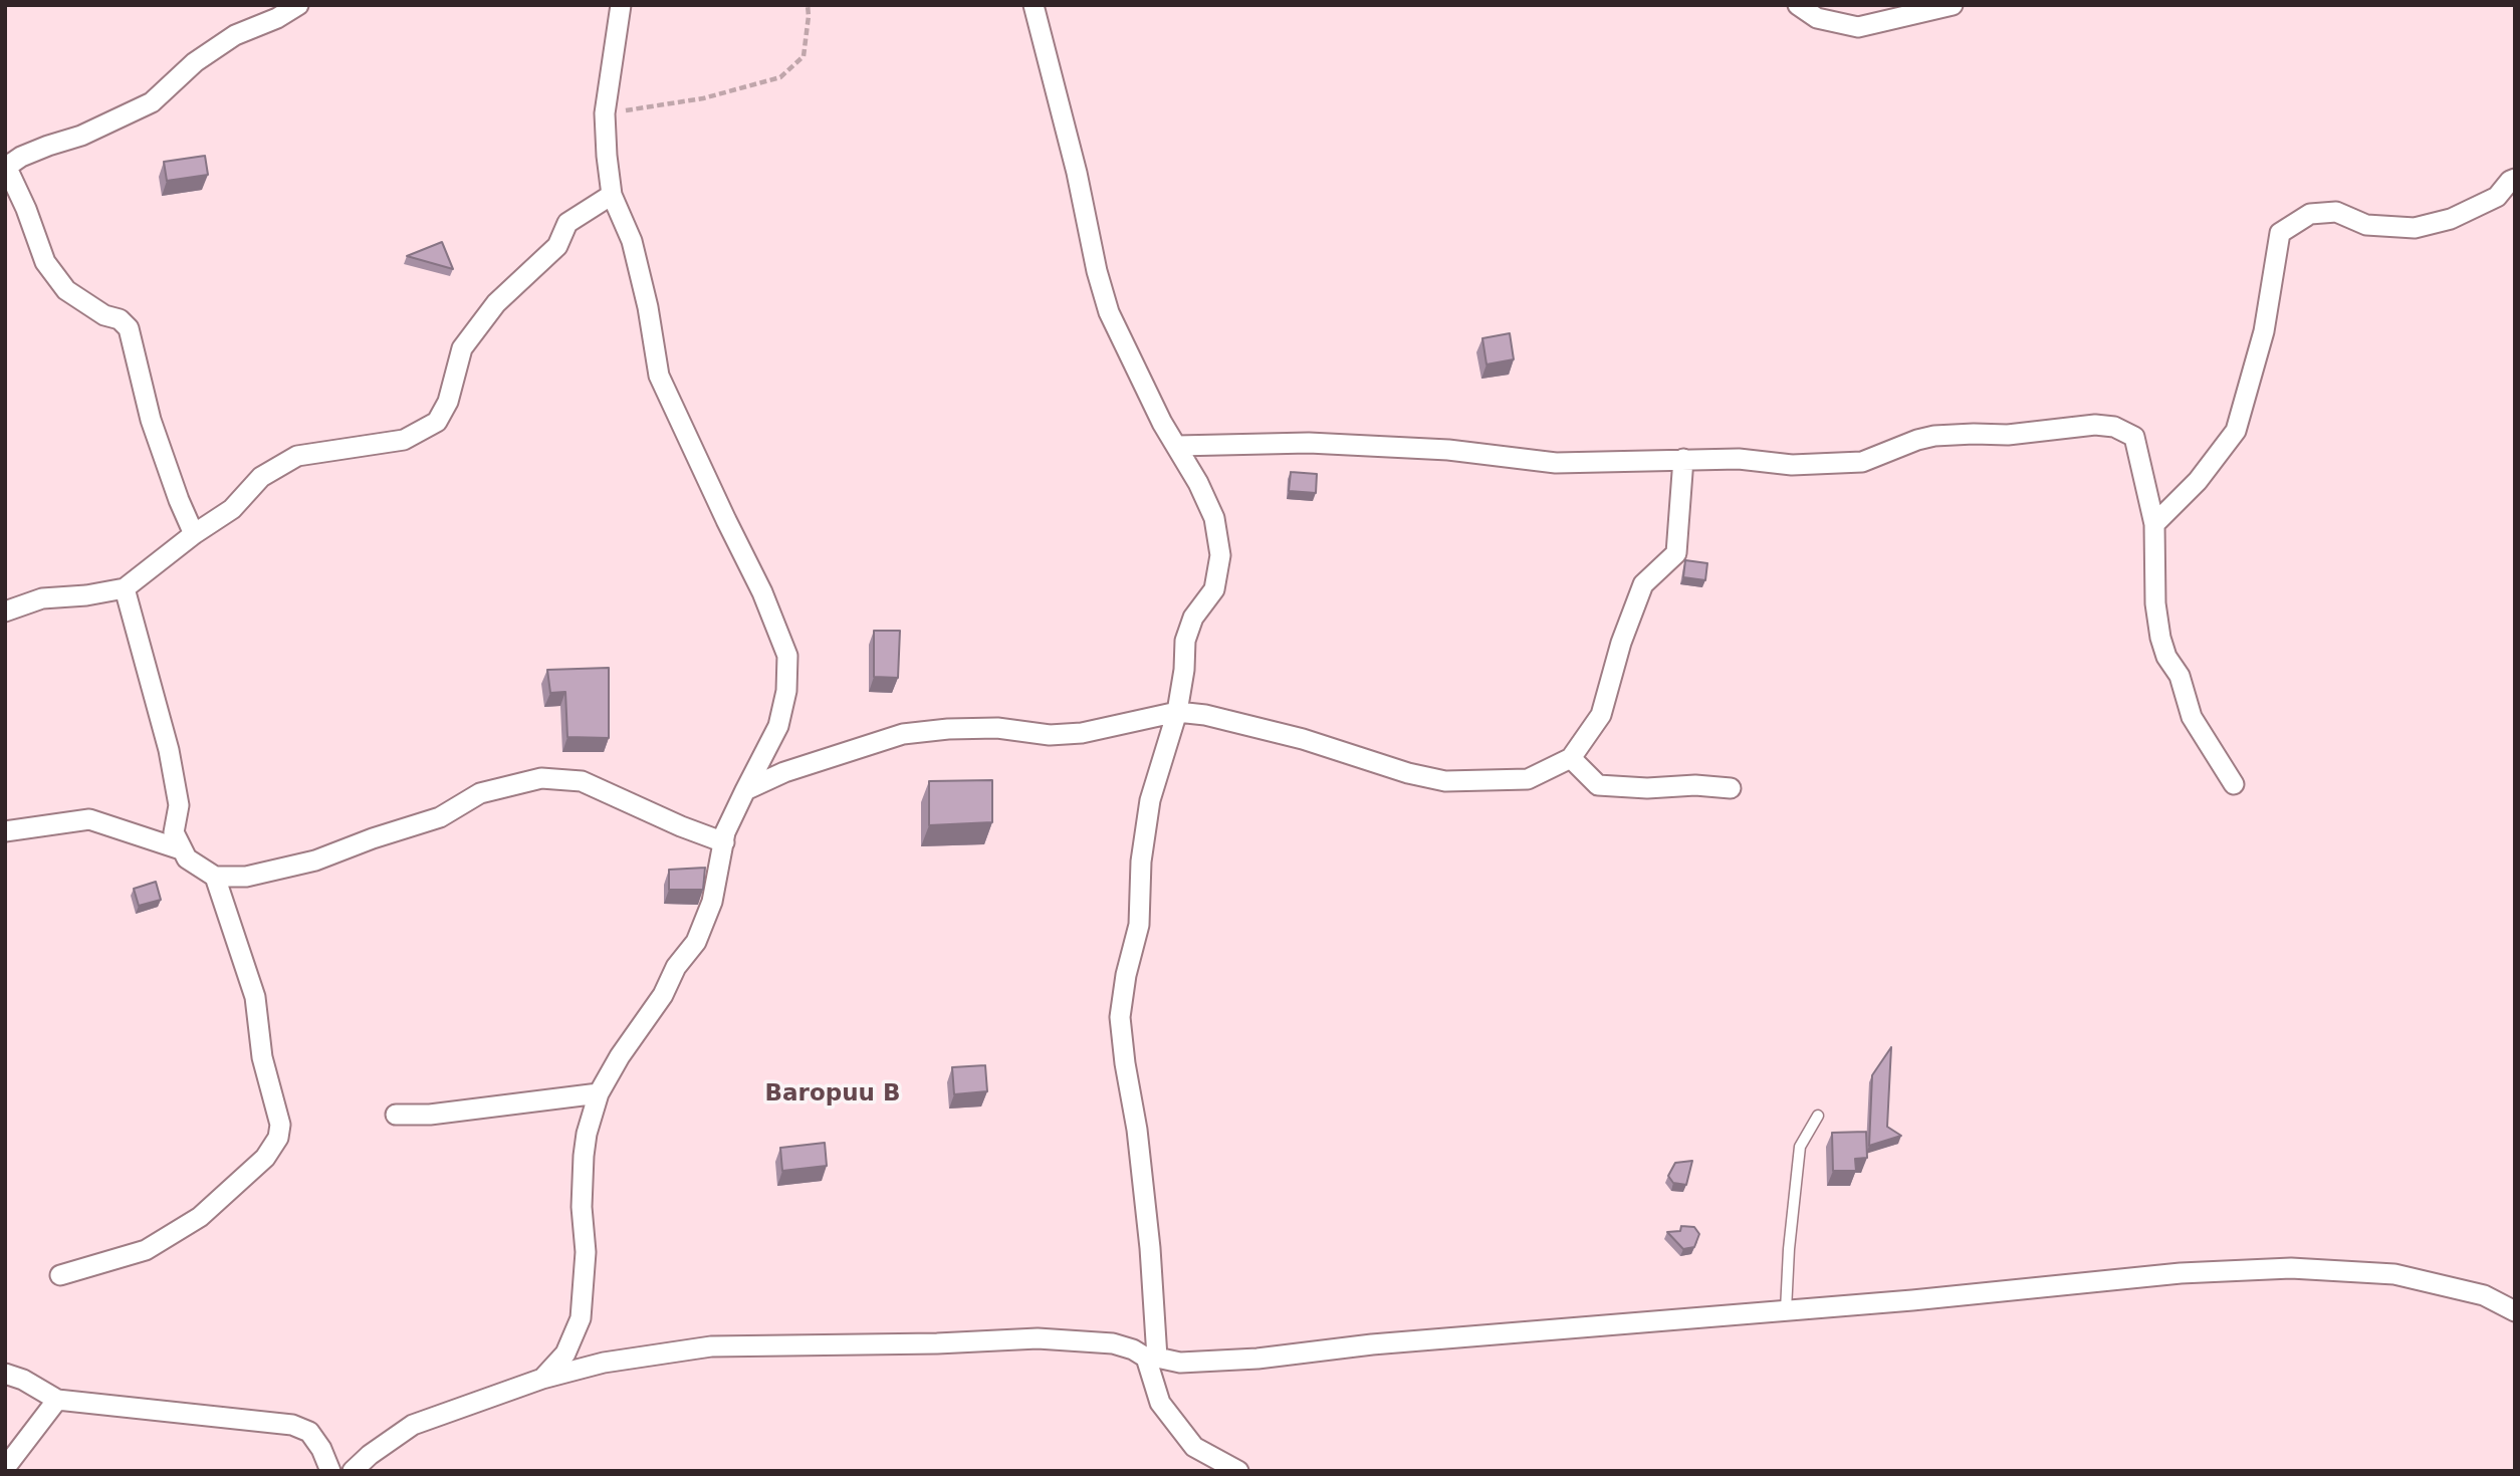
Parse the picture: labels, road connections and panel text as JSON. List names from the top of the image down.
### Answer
{
  "districts": ["Baropuu B"]
}
